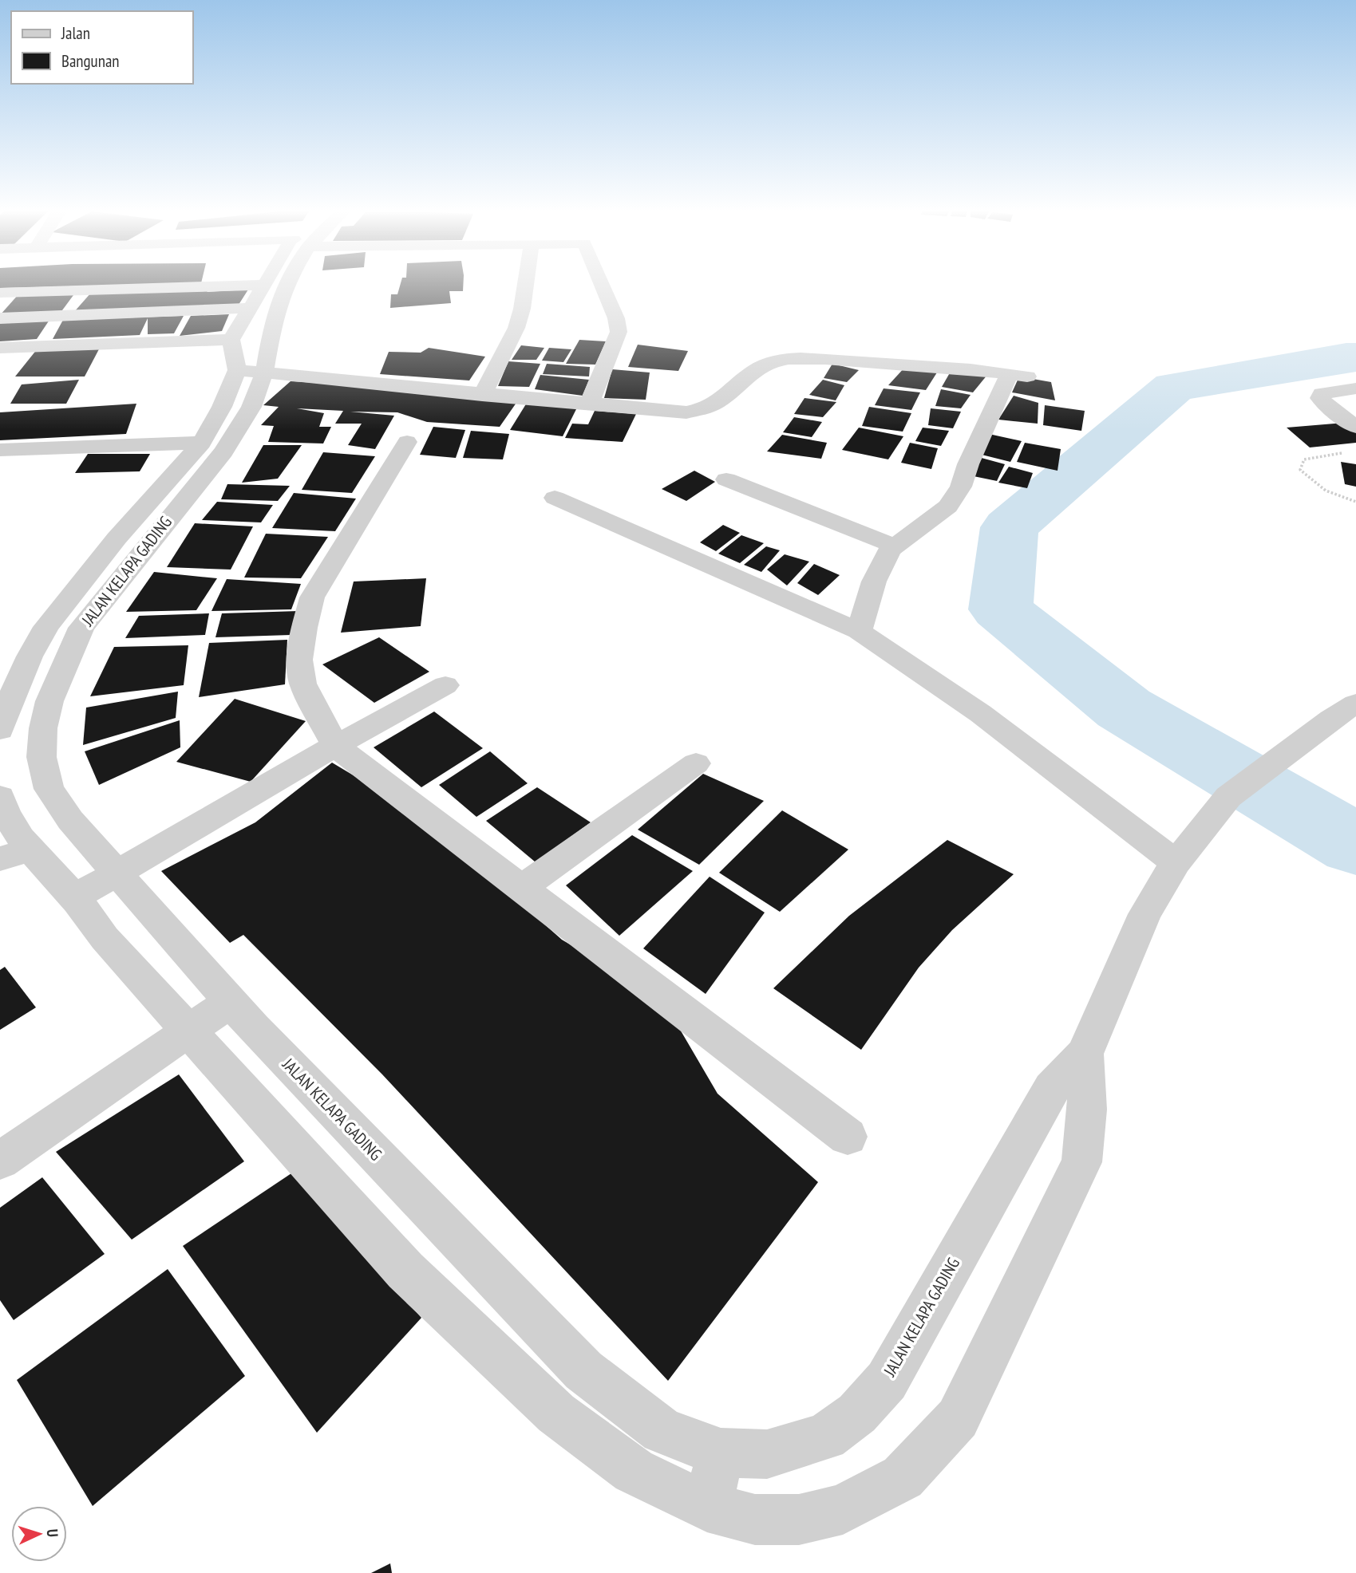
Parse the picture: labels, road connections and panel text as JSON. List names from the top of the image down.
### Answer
{
  "streets": {
    "street": ["JALAN KELAPA GADING"]
  },
  "legend": ["Jalan", "Bangunan"],
  "north": "right"
}
